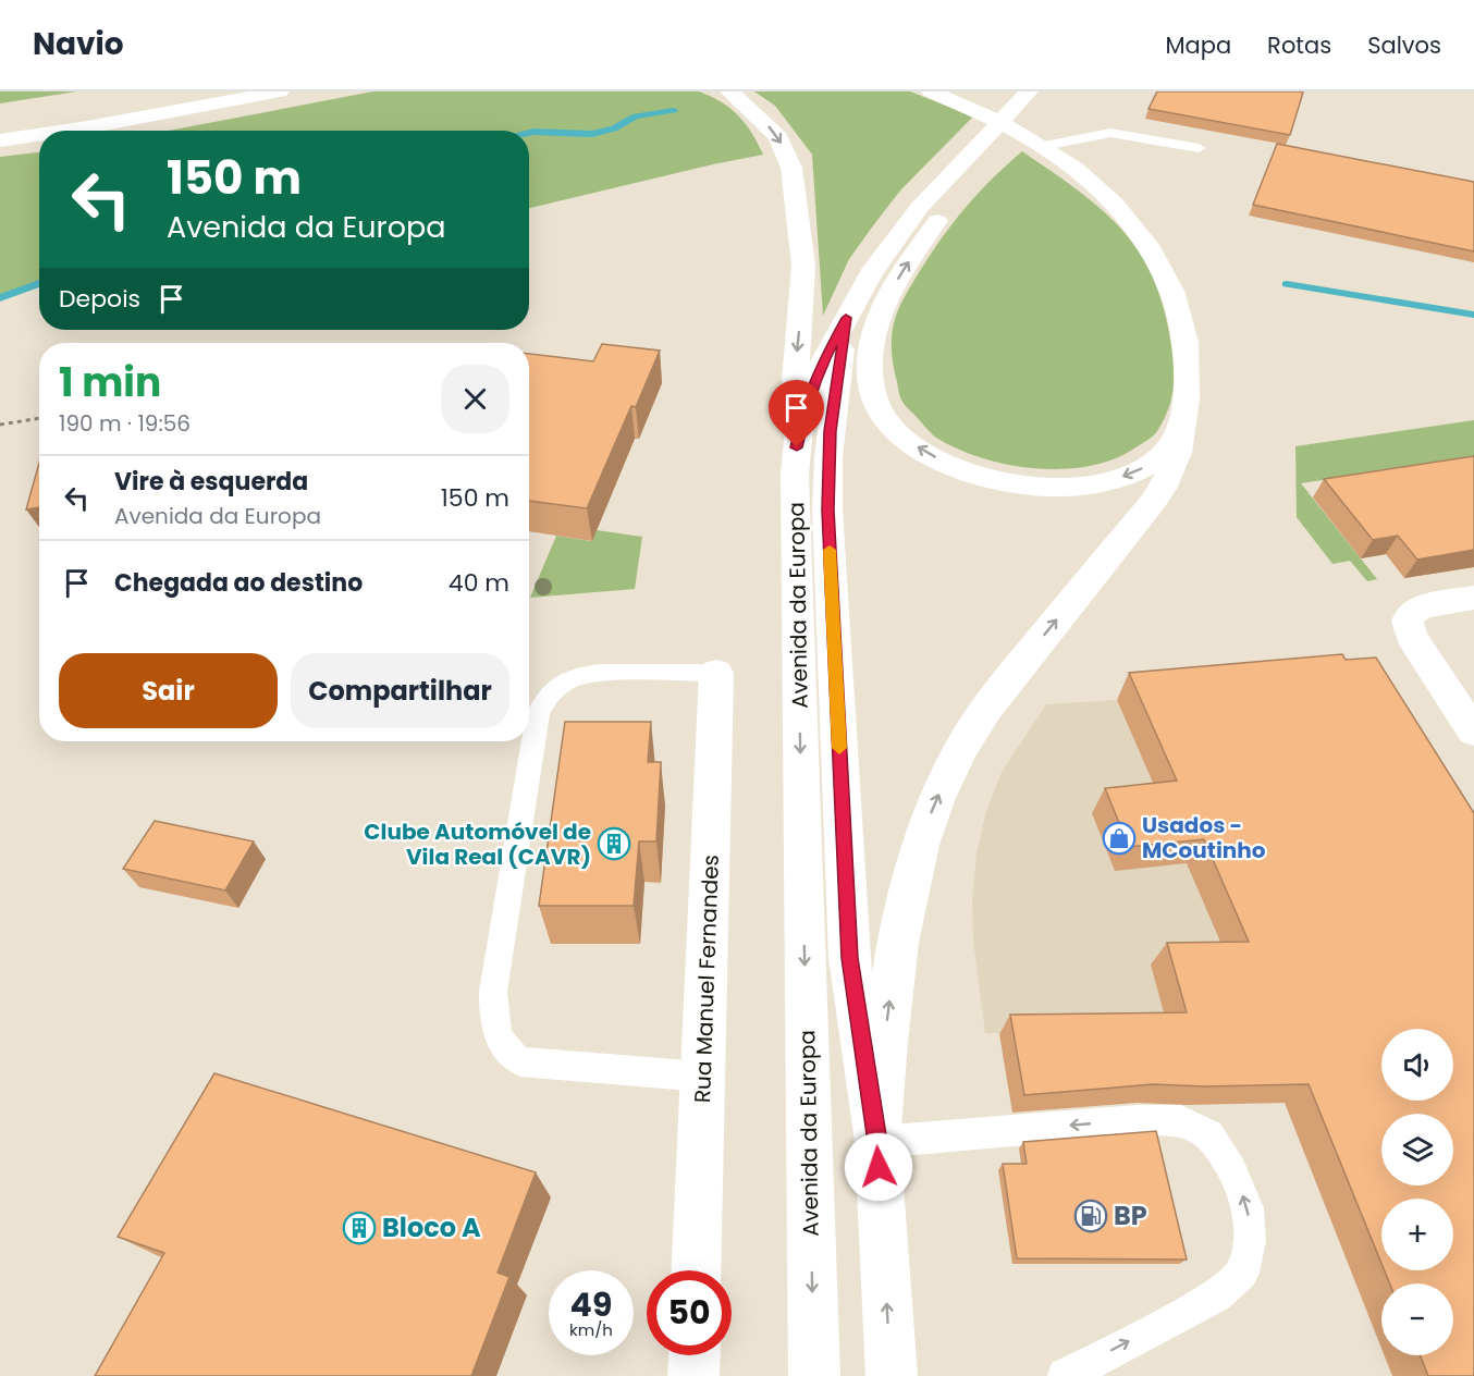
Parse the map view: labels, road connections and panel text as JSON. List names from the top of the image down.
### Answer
{
  "streets": {
    "main road": ["Avenida da Europa", "Rua Manuel Fernandes"]
  },
  "places": {
    "shop": ["Usados - MCoutinho"],
    "building": ["Clube Automóvel de Vila Real (CAVR)", "Bloco A"],
    "fuel station": ["BP"]
  },
  "page": {
    "header": "Navio",
    "nav": ["Mapa", "Rotas", "Salvos"],
    "turn": ["150 m", "Avenida da Europa"],
    "then": "Depois",
    "heading": ["1 min", "190 m · 19:56"],
    "list": [
      {
        "name": "Vire à esquerda",
        "note": "Avenida da Europa",
        "value": "150 m"
      },
      {
        "name": "Chegada ao destino",
        "value": "40 m"
      }
    ],
    "buttons": ["Sair", "Compartilhar"],
    "map_buttons": ["+", "−"],
    "speed": "49 km/h",
    "limit": "50"
  }
}
